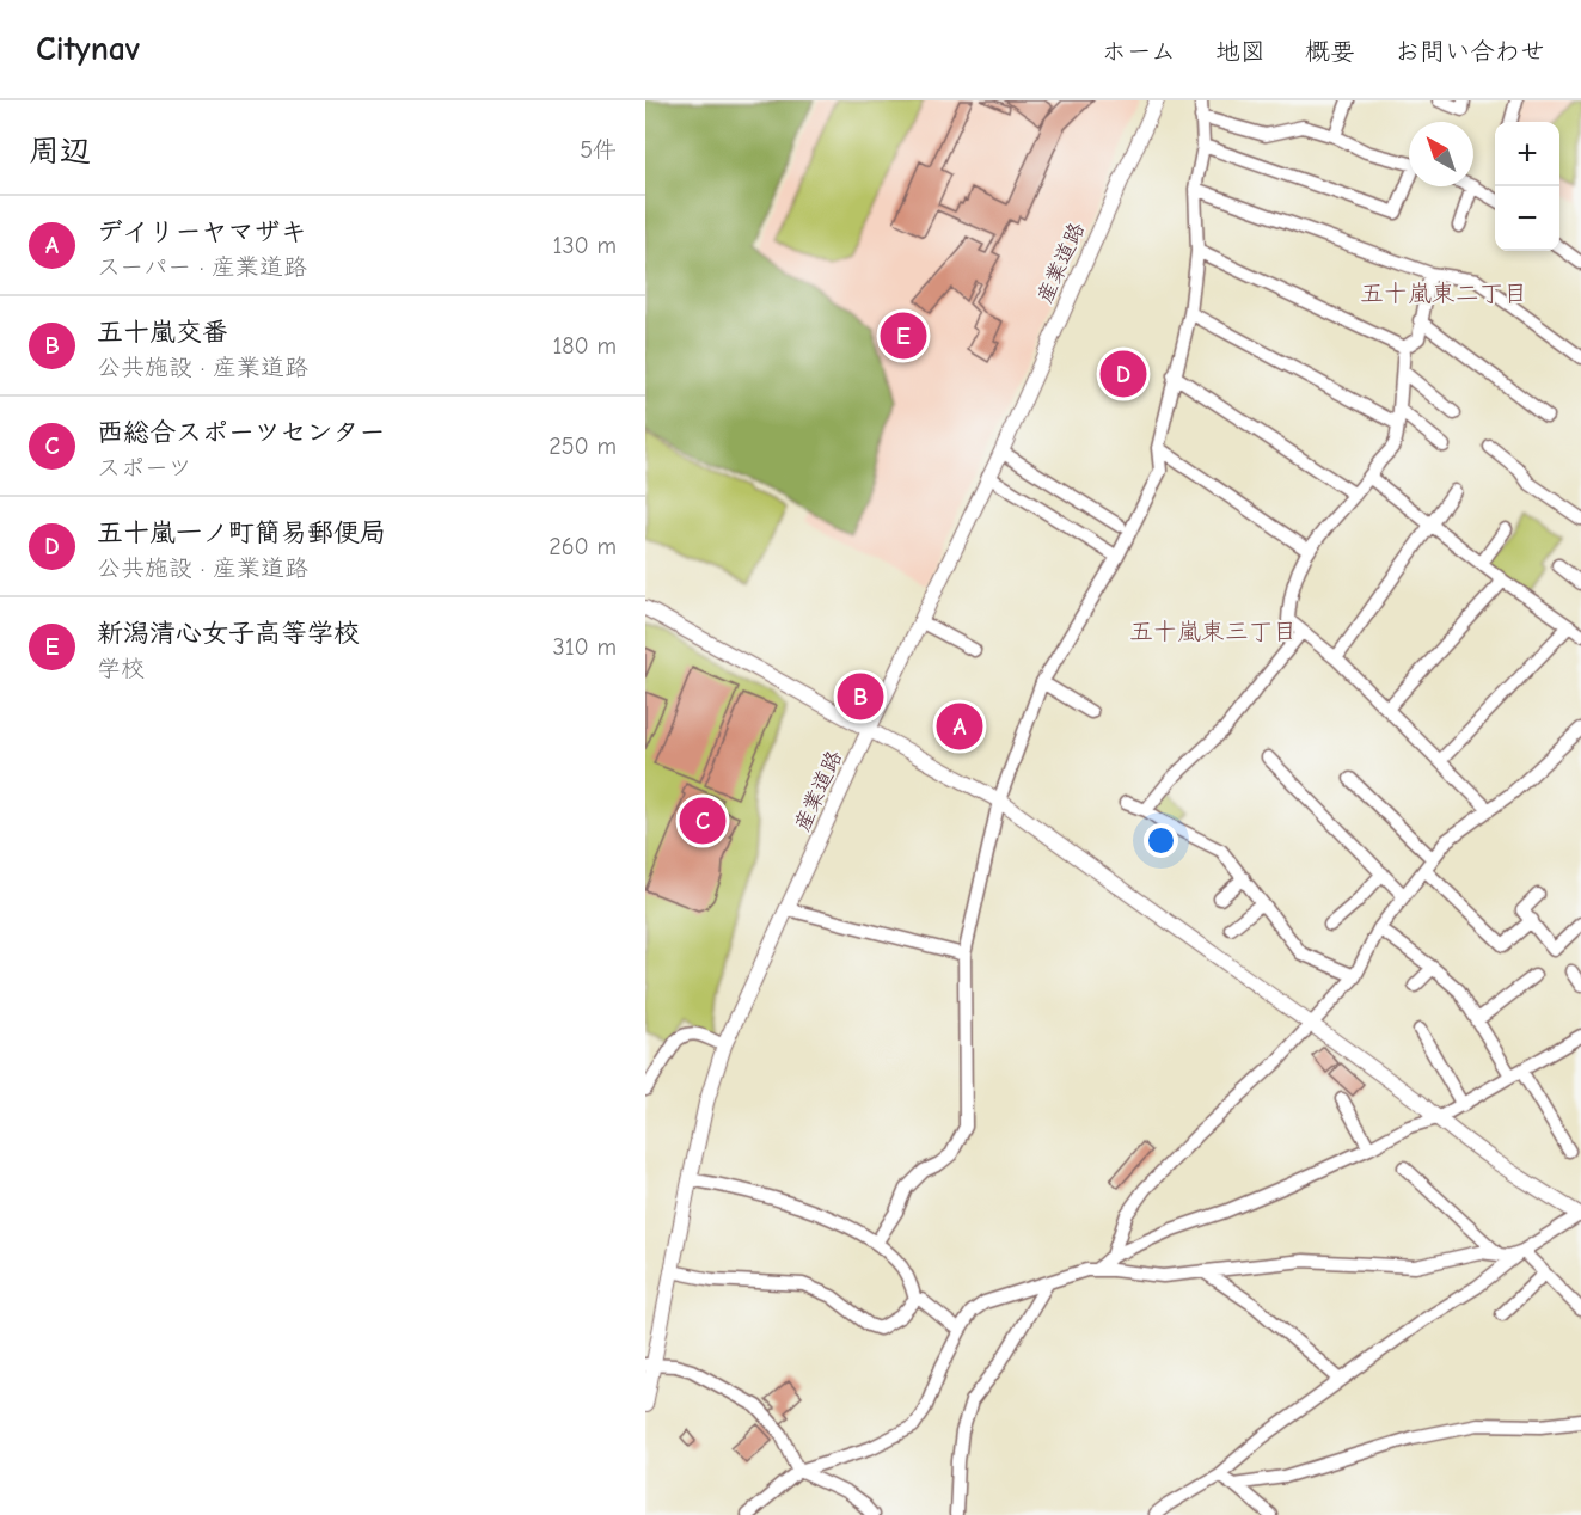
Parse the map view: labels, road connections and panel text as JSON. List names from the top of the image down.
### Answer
{
  "streets": {
    "street": ["産業道路"]
  },
  "districts": ["五十嵐東二丁目", "五十嵐東三丁目"],
  "north": "top left",
  "page": {
    "header": "Citynav",
    "nav": [
      "ホーム",
      "地図",
      "概要",
      "お問い合わせ"
    ],
    "heading": ["周辺", "5件"],
    "map_buttons": ["+", "−"],
    "list": [
      {
        "mark": "A",
        "name": "デイリーヤマザキ",
        "note": "スーパー · 産業道路",
        "value": "130 m"
      },
      {
        "mark": "B",
        "name": "五十嵐交番",
        "note": "公共施設 · 産業道路",
        "value": "180 m"
      },
      {
        "mark": "C",
        "name": "西総合スポーツセンター",
        "note": "スポーツ",
        "value": "250 m"
      },
      {
        "mark": "D",
        "name": "五十嵐一ノ町簡易郵便局",
        "note": "公共施設 · 産業道路",
        "value": "260 m"
      },
      {
        "mark": "E",
        "name": "新潟清心女子高等学校",
        "note": "学校",
        "value": "310 m"
      }
    ],
    "pins": [
      "E",
      "D",
      "B",
      "A",
      "C"
    ]
  }
}
